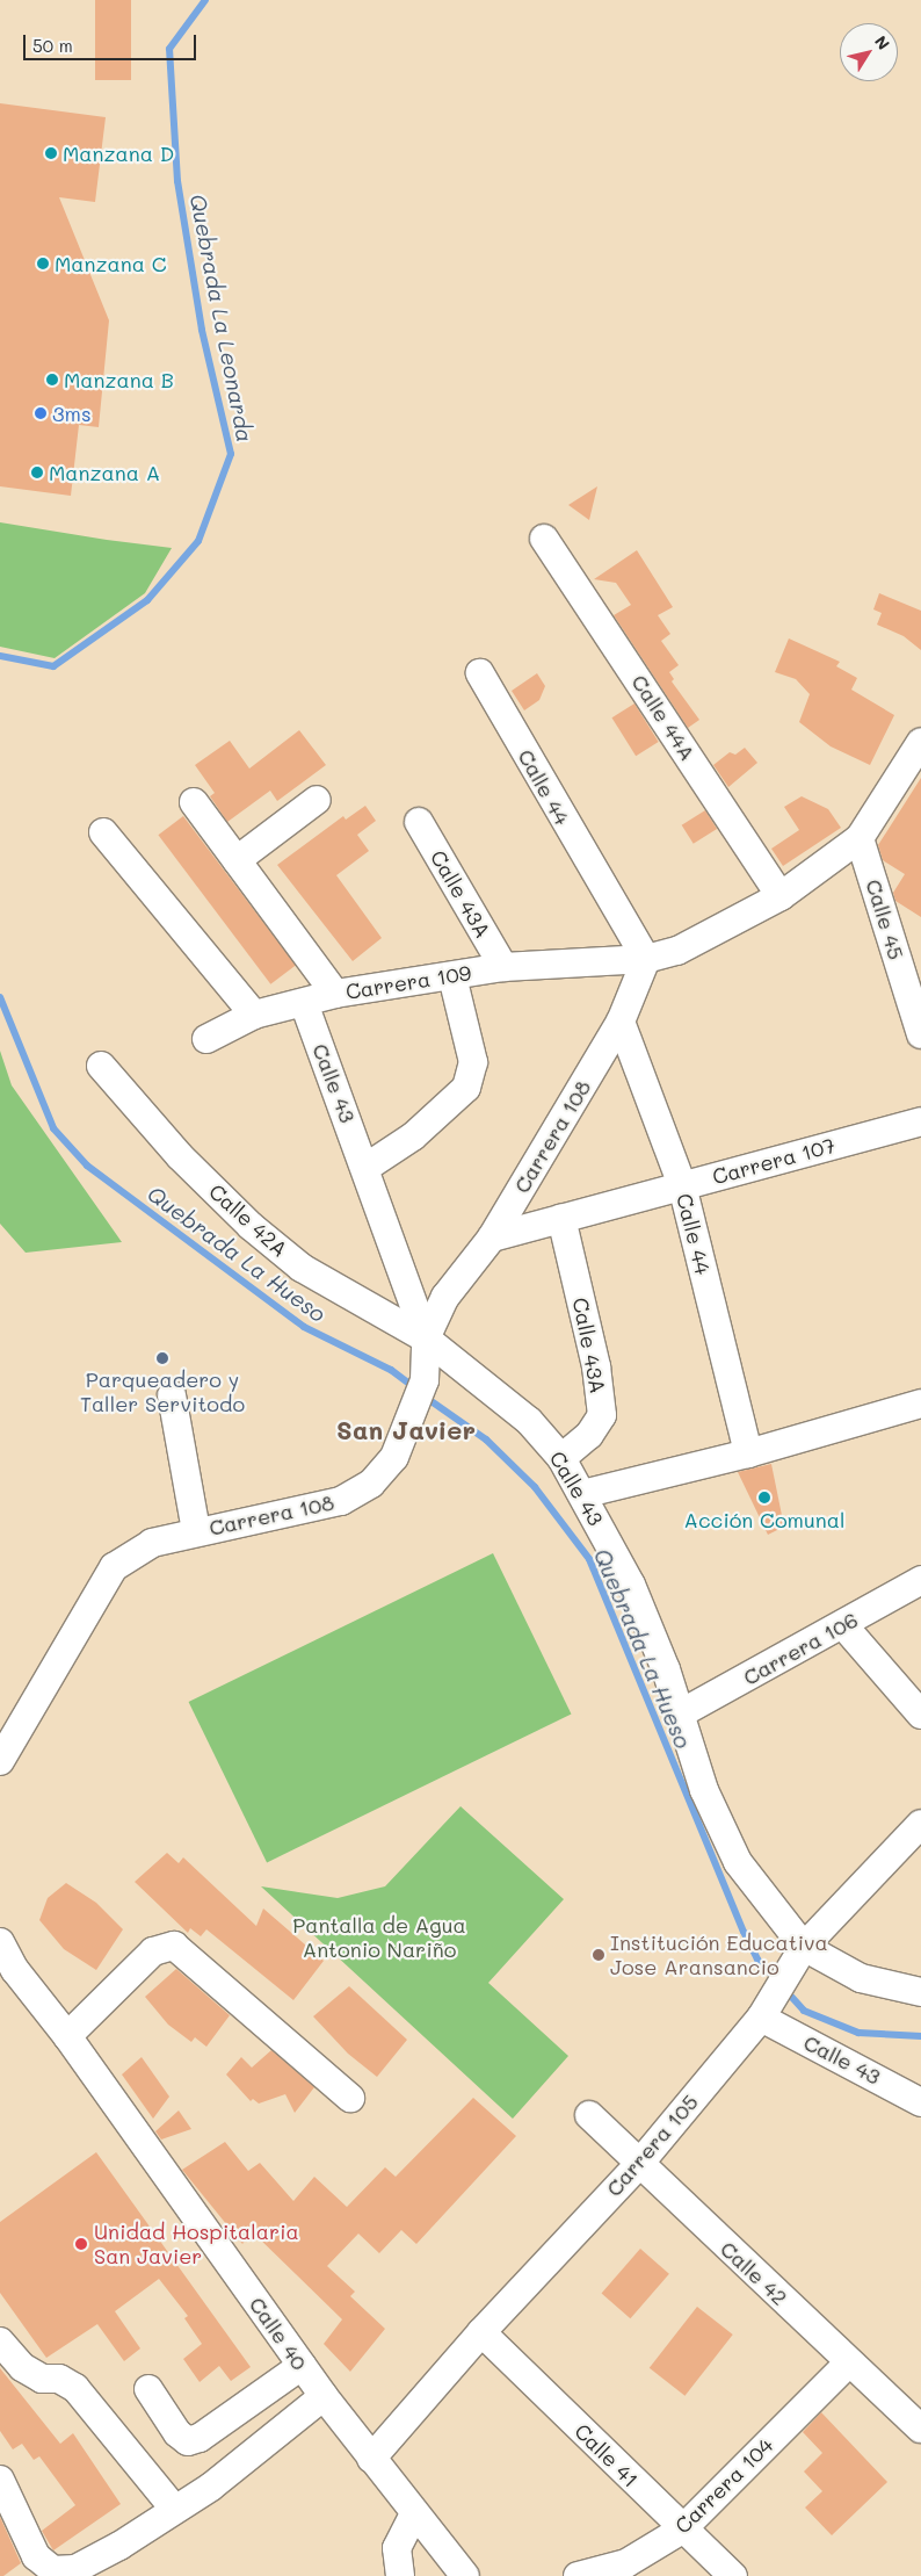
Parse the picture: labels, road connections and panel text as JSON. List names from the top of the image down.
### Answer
{
  "streets": {
    "street": [
      "Calle 44A",
      "Calle 44",
      "Calle 43A",
      "Calle 45",
      "Carrera 109",
      "Calle 43",
      "Carrera 108",
      "Carrera 107",
      "Calle 42A",
      "Carrera 106",
      "Carrera 105",
      "Calle 42",
      "Calle 40",
      "Calle 41",
      "Carrera 104"
    ]
  },
  "crossings": [
    ["Calle 44", "Carrera 109"],
    ["Calle 44", "Carrera 108"],
    ["Calle 44", "Carrera 107"],
    ["Calle 43A", "Carrera 109"],
    ["Calle 43A", "Calle 43"],
    ["Calle 43A", "Carrera 107"],
    ["Carrera 109", "Calle 43"],
    ["Carrera 109", "Carrera 108"],
    ["Calle 43", "Carrera 108"],
    ["Calle 43", "Calle 42A"],
    ["Calle 43", "Carrera 106"],
    ["Calle 43", "Carrera 105"],
    ["Carrera 108", "Carrera 107"],
    ["Carrera 108", "Calle 42A"],
    ["Carrera 105", "Calle 42"],
    ["Carrera 105", "Calle 40"],
    ["Carrera 105", "Calle 41"],
    ["Calle 42", "Carrera 104"],
    ["Calle 41", "Carrera 104"]
  ],
  "districts": ["San Javier"],
  "water": ["Quebrada La Leonarda", "Quebrada La Hueso"],
  "parks": ["Pantalla de Agua Antonio Nariño"],
  "places": [
    "Manzana D",
    "Manzana C",
    "Manzana B",
    "3ms",
    "Manzana A",
    "Parqueadero y Taller Servitodo",
    "Acción Comunal",
    "Institución Educativa Jose Aransancio",
    "Unidad Hospitalaria San Javier"
  ],
  "scale_bar": "50 m",
  "north": "top right"
}
